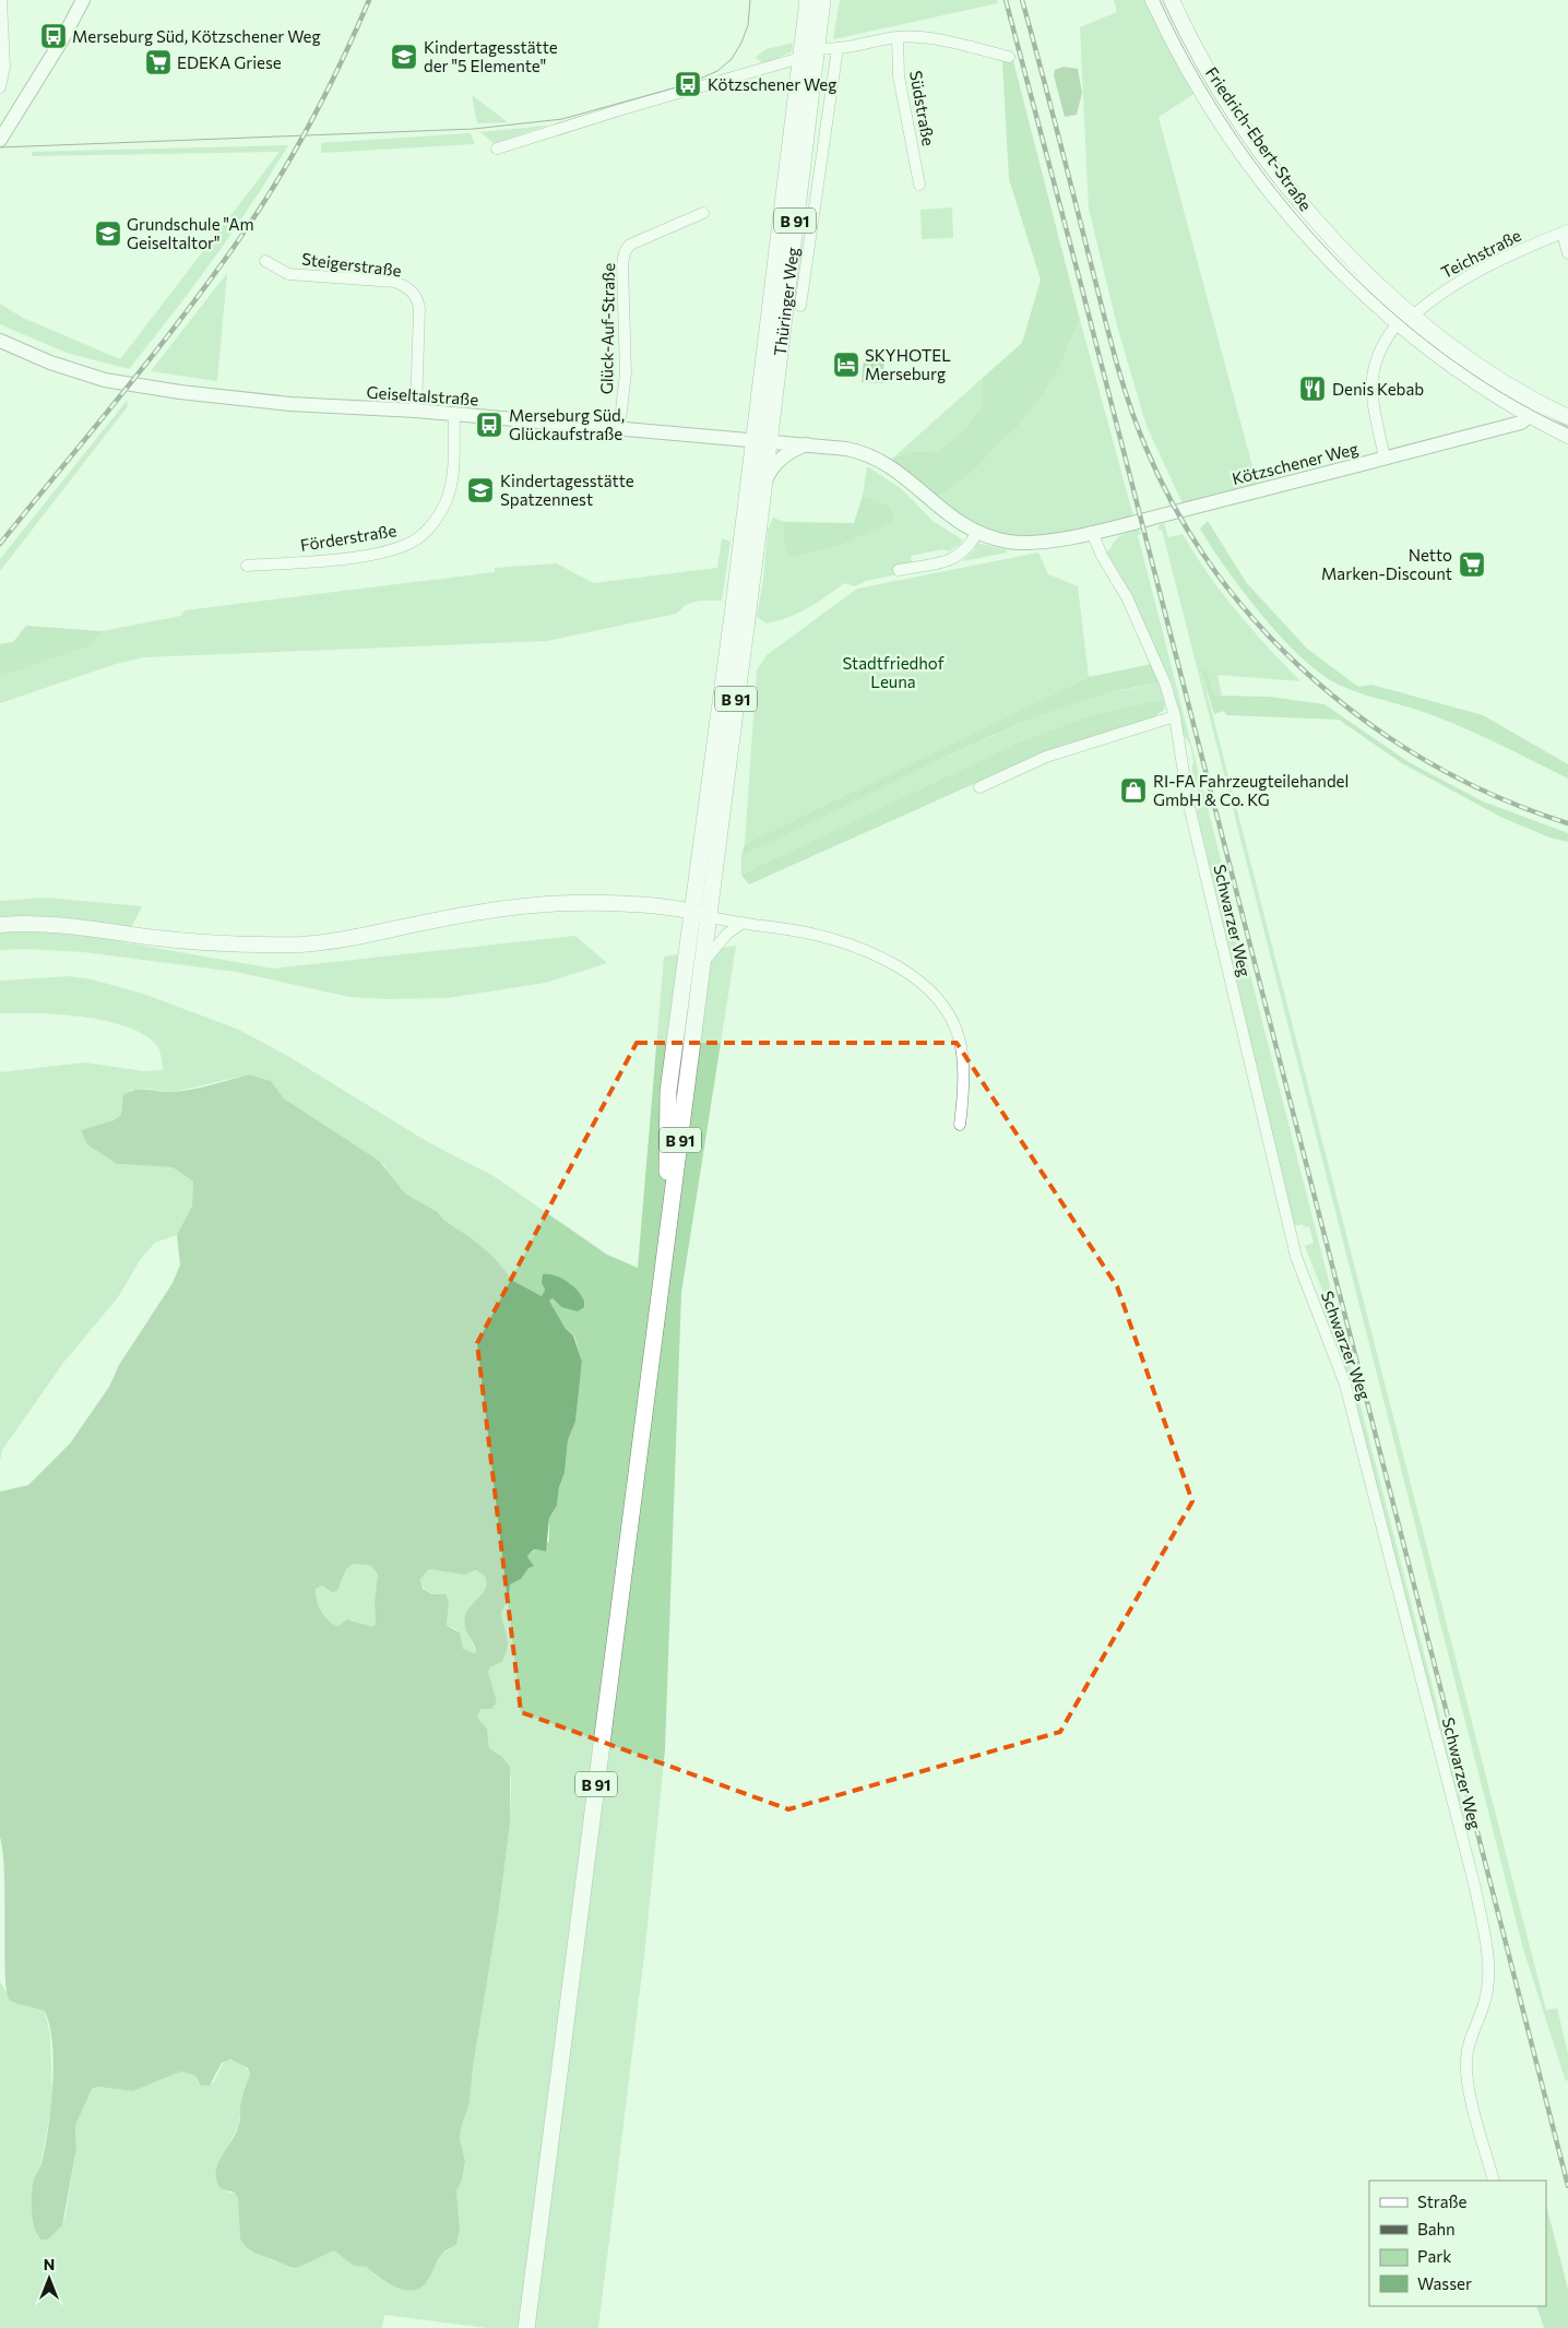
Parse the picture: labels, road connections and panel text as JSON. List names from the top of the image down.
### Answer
{
  "streets": {
    "main road": ["Friedrich-Ebert-Straße", "B 91", "Thüringer Weg"],
    "street": [
      "Südstraße",
      "Teichstraße",
      "Steigerstraße",
      "Glück-Auf-Straße",
      "Geiseltalstraße",
      "Kötzschener Weg",
      "Förderstraße",
      "Schwarzer Weg"
    ]
  },
  "crossings": [
    ["Friedrich-Ebert-Straße", "Teichstraße"],
    ["Friedrich-Ebert-Straße", "Kötzschener Weg"],
    ["B 91", "Thüringer Weg"],
    ["B 91", "Geiseltalstraße"],
    ["Steigerstraße", "Geiseltalstraße"],
    ["Thüringer Weg", "Geiseltalstraße"],
    ["Glück-Auf-Straße", "Geiseltalstraße"],
    ["Geiseltalstraße", "Kötzschener Weg"],
    ["Geiseltalstraße", "Förderstraße"],
    ["Kötzschener Weg", "Schwarzer Weg"]
  ],
  "parks": ["Stadtfriedhof Leuna"],
  "places": {
    "bus stop": ["Merseburg Süd, Kötzschener Weg", "Kötzschener Weg", "Merseburg Süd, Glückaufstraße"],
    "school or university": ["Kindertagesstätte der \"5 Elemente\"", "Grundschule \"Am Geiseltaltor\"", "Kindertagesstätte Spatzennest"],
    "supermarket": ["EDEKA Griese", "Netto Marken-Discount"],
    "hotel": ["SKYHOTEL Merseburg"],
    "restaurant": ["Denis Kebab"],
    "shop": ["RI-FA Fahrzeugteilehandel GmbH & Co. KG"]
  },
  "legend": [
    "Straße",
    "Bahn",
    "Park",
    "Wasser"
  ],
  "north": "top"
}
